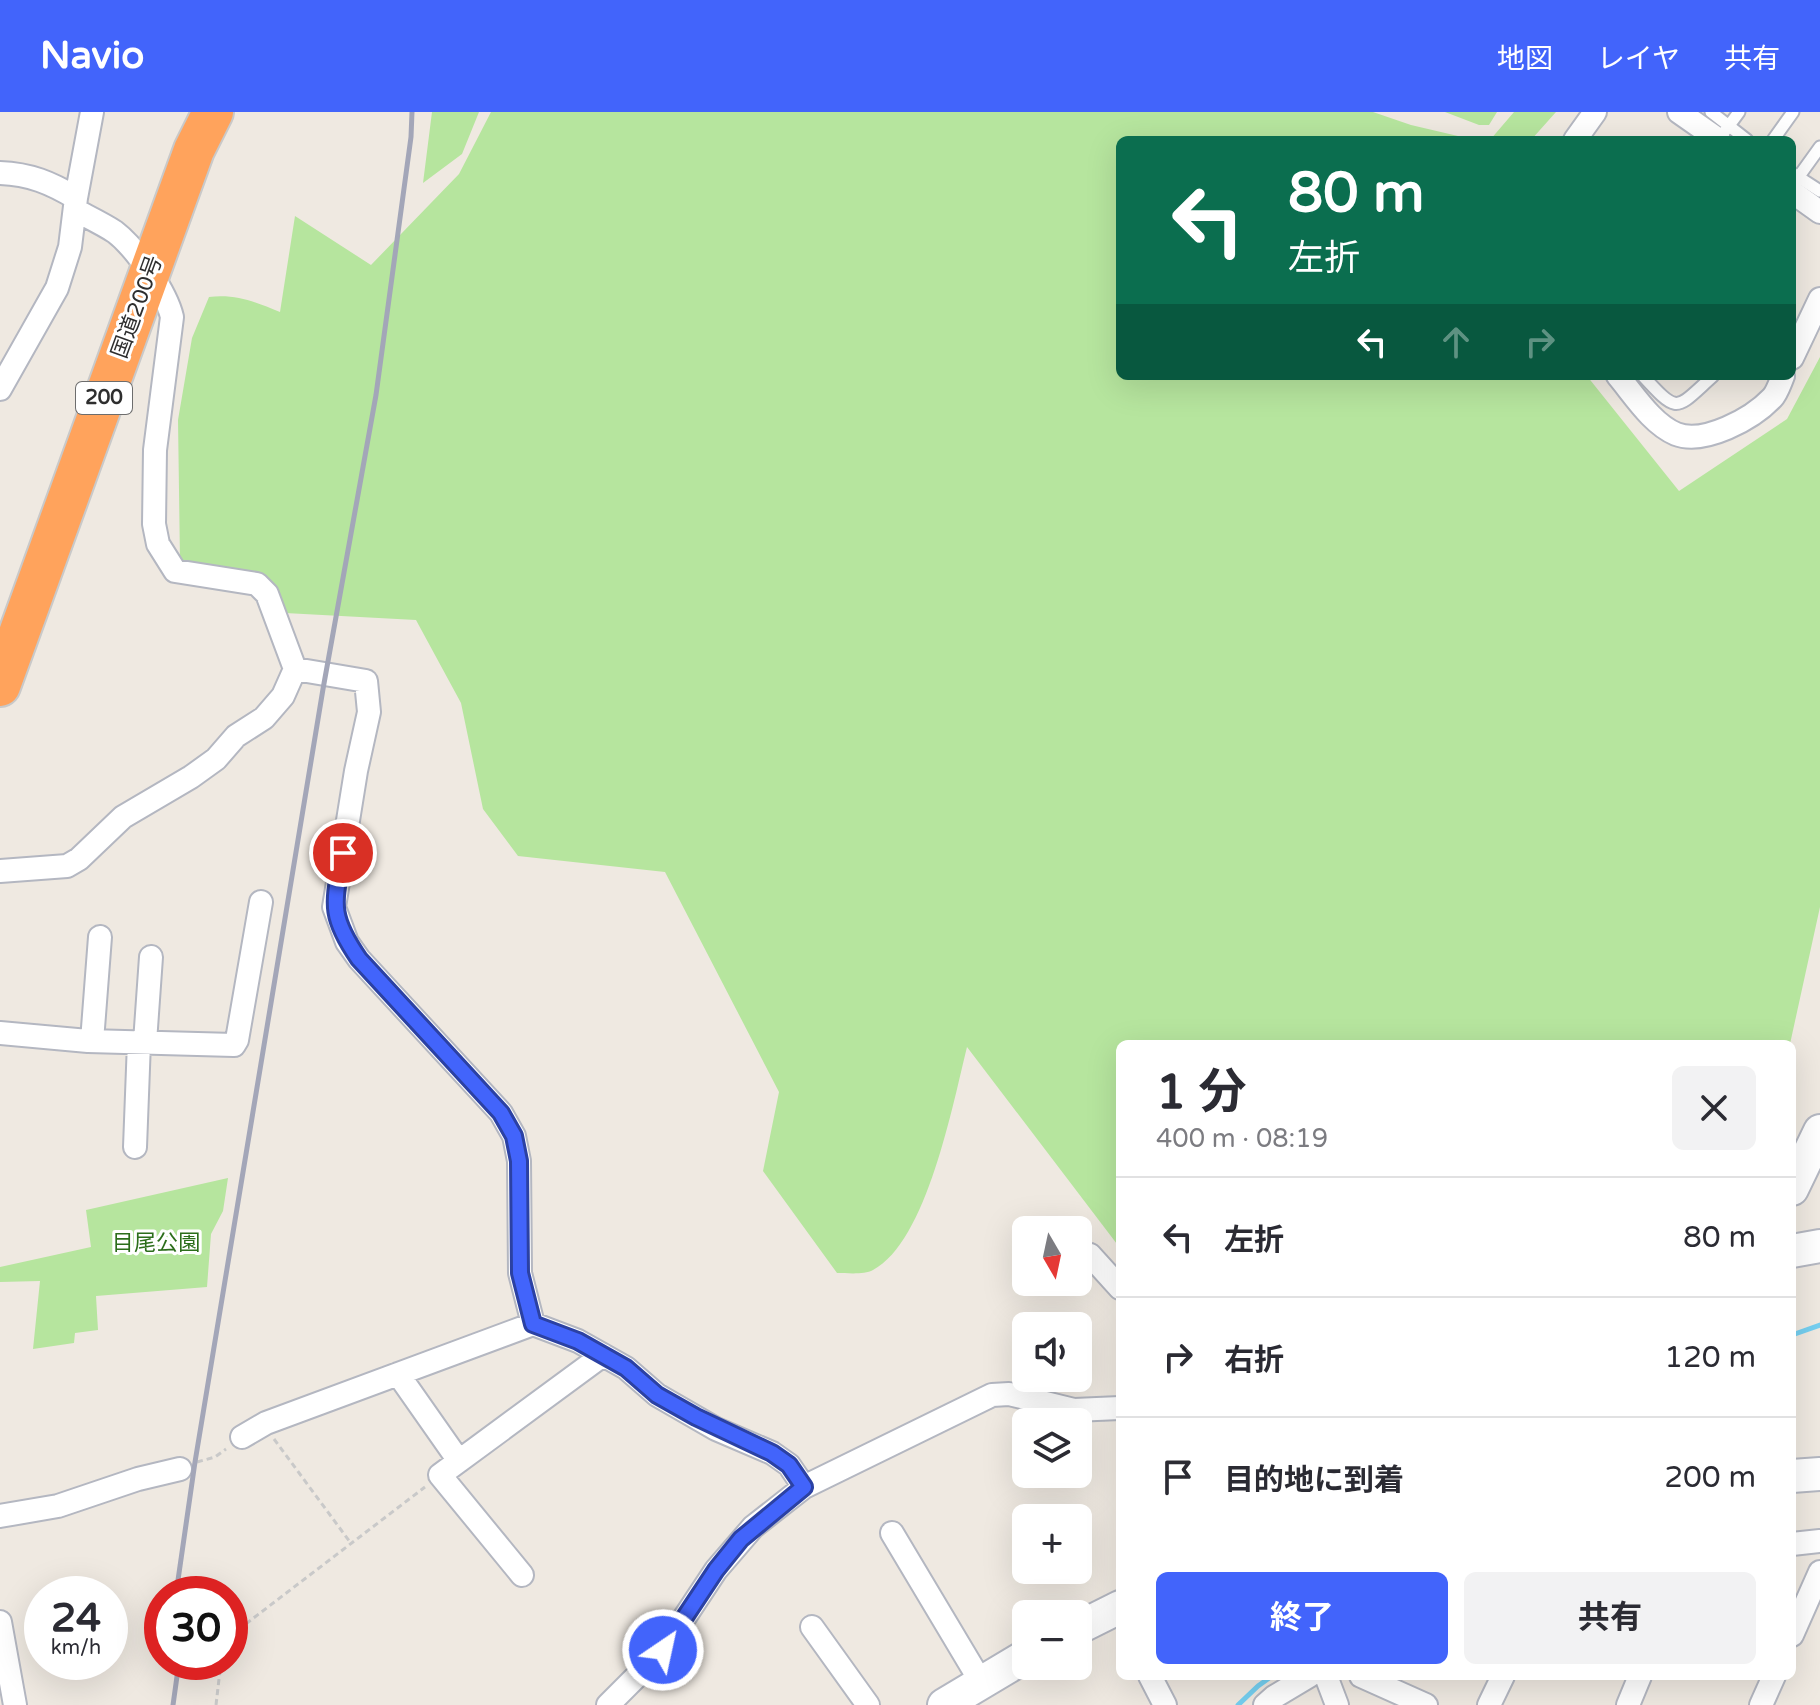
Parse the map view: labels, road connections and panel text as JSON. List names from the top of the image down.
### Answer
{
  "streets": {
    "highway": ["国道200号", "200"]
  },
  "parks": ["目尾公園"],
  "north": "bottom",
  "page": {
    "header": "Navio",
    "nav": ["地図", "レイヤ", "共有"],
    "turn": ["80 m", "左折"],
    "heading": ["1 分", "400 m · 08:19"],
    "list": [
      {
        "name": "左折",
        "value": "80 m"
      },
      {
        "name": "右折",
        "value": "120 m"
      },
      {
        "name": "目的地に到着",
        "value": "200 m"
      }
    ],
    "map_buttons": ["+", "−"],
    "buttons": ["終了", "共有"],
    "speed": "24 km/h",
    "limit": "30"
  }
}
